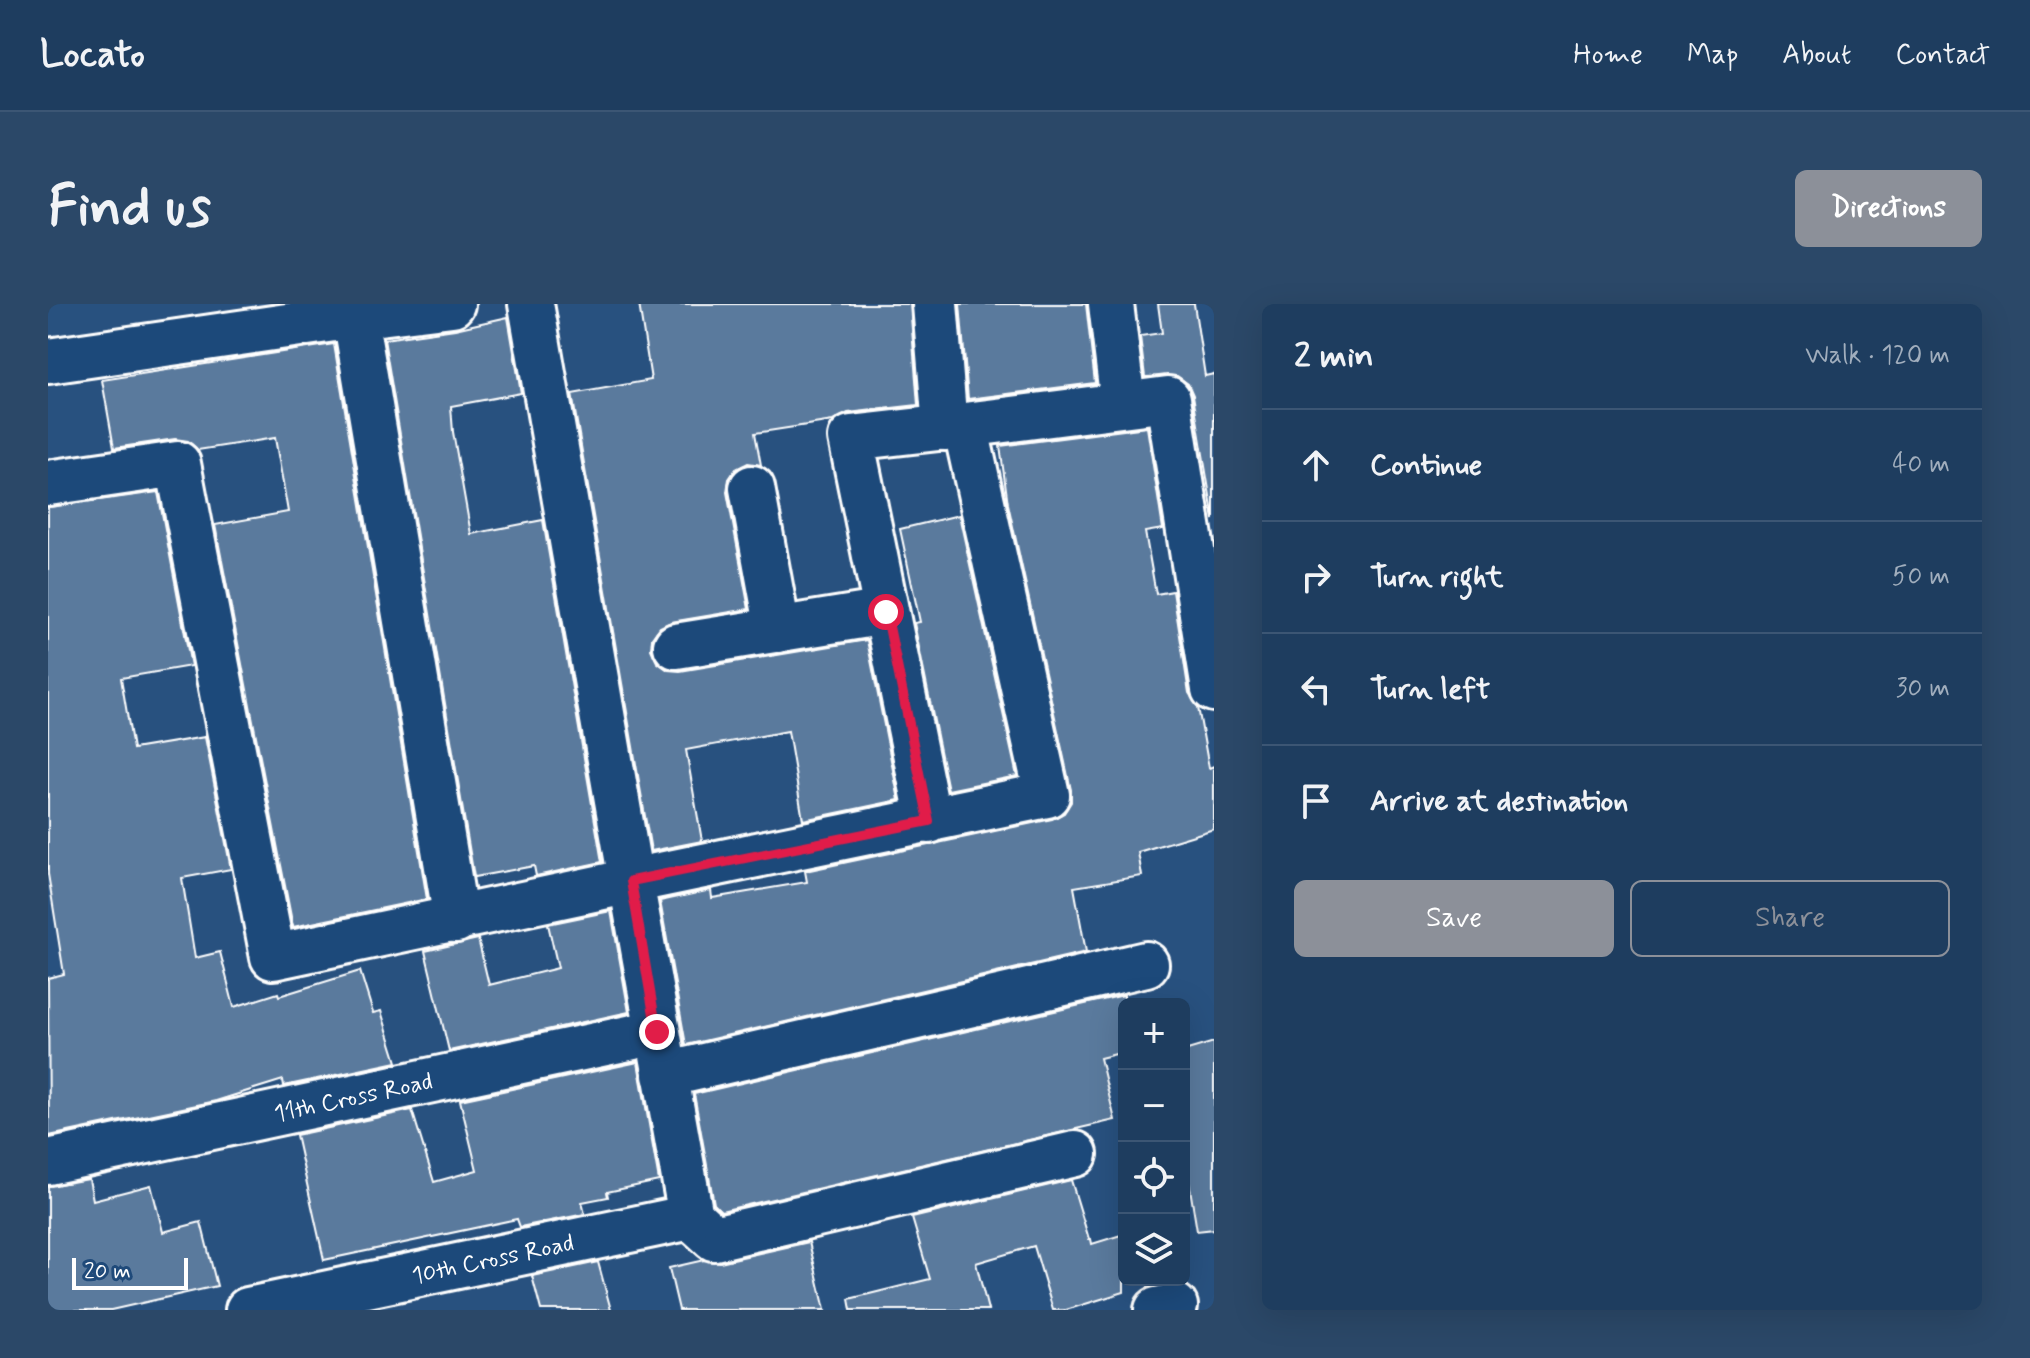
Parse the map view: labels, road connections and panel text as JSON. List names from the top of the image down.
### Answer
{
  "streets": {
    "street": ["11th Cross Road", "10th Cross Road"]
  },
  "scale_bar": "20 m",
  "page": {
    "header": "Locato",
    "nav": [
      "Home",
      "Map",
      "About",
      "Contact"
    ],
    "buttons": [
      "Directions",
      ["Save", "Share"]
    ],
    "title": "Find us",
    "heading": ["2 min", "Walk · 120 m"],
    "list": [
      ["Continue", "40 m"],
      ["Turn right", "50 m"],
      ["Turn left", "30 m"],
      "Arrive at destination"
    ],
    "map_buttons": ["+", "−"],
    "scale": "20 m"
  }
}
